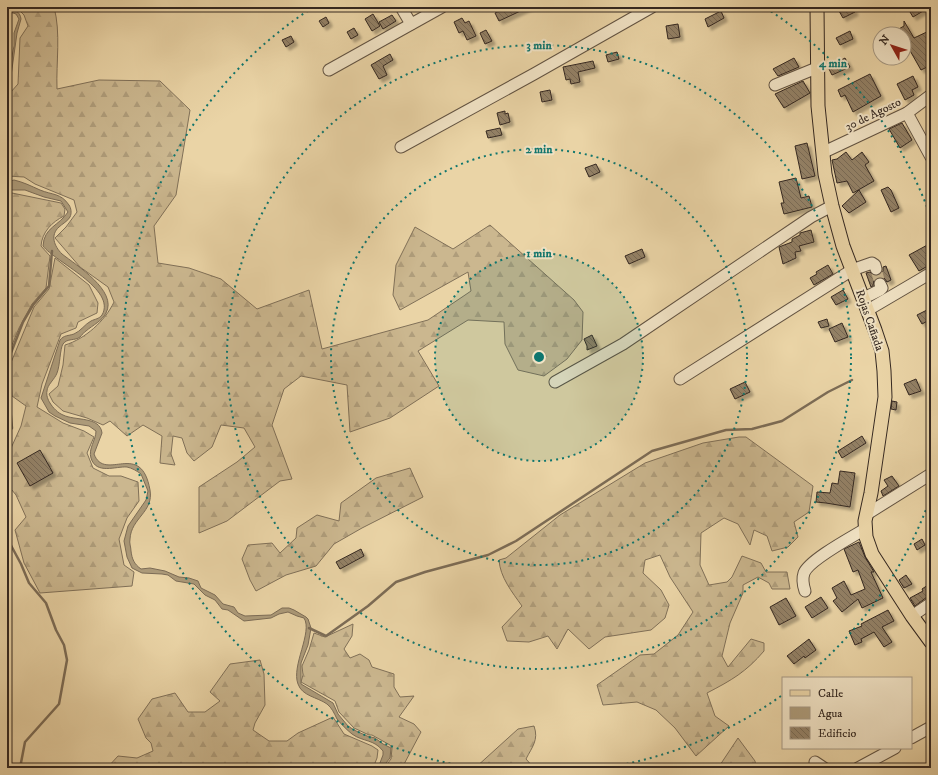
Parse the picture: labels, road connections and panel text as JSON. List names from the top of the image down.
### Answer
{
  "streets": {
    "main road": ["Rojas Cañada"],
    "street": ["30 de Agosto"]
  },
  "crossings": [
    ["30 de Agosto", "Rojas Cañada"]
  ],
  "legend": ["Calle", "Agua", "Edificio"],
  "north": "top left",
  "rings": [
    "3 min",
    "4 min",
    "2 min",
    "1 min"
  ]
}
